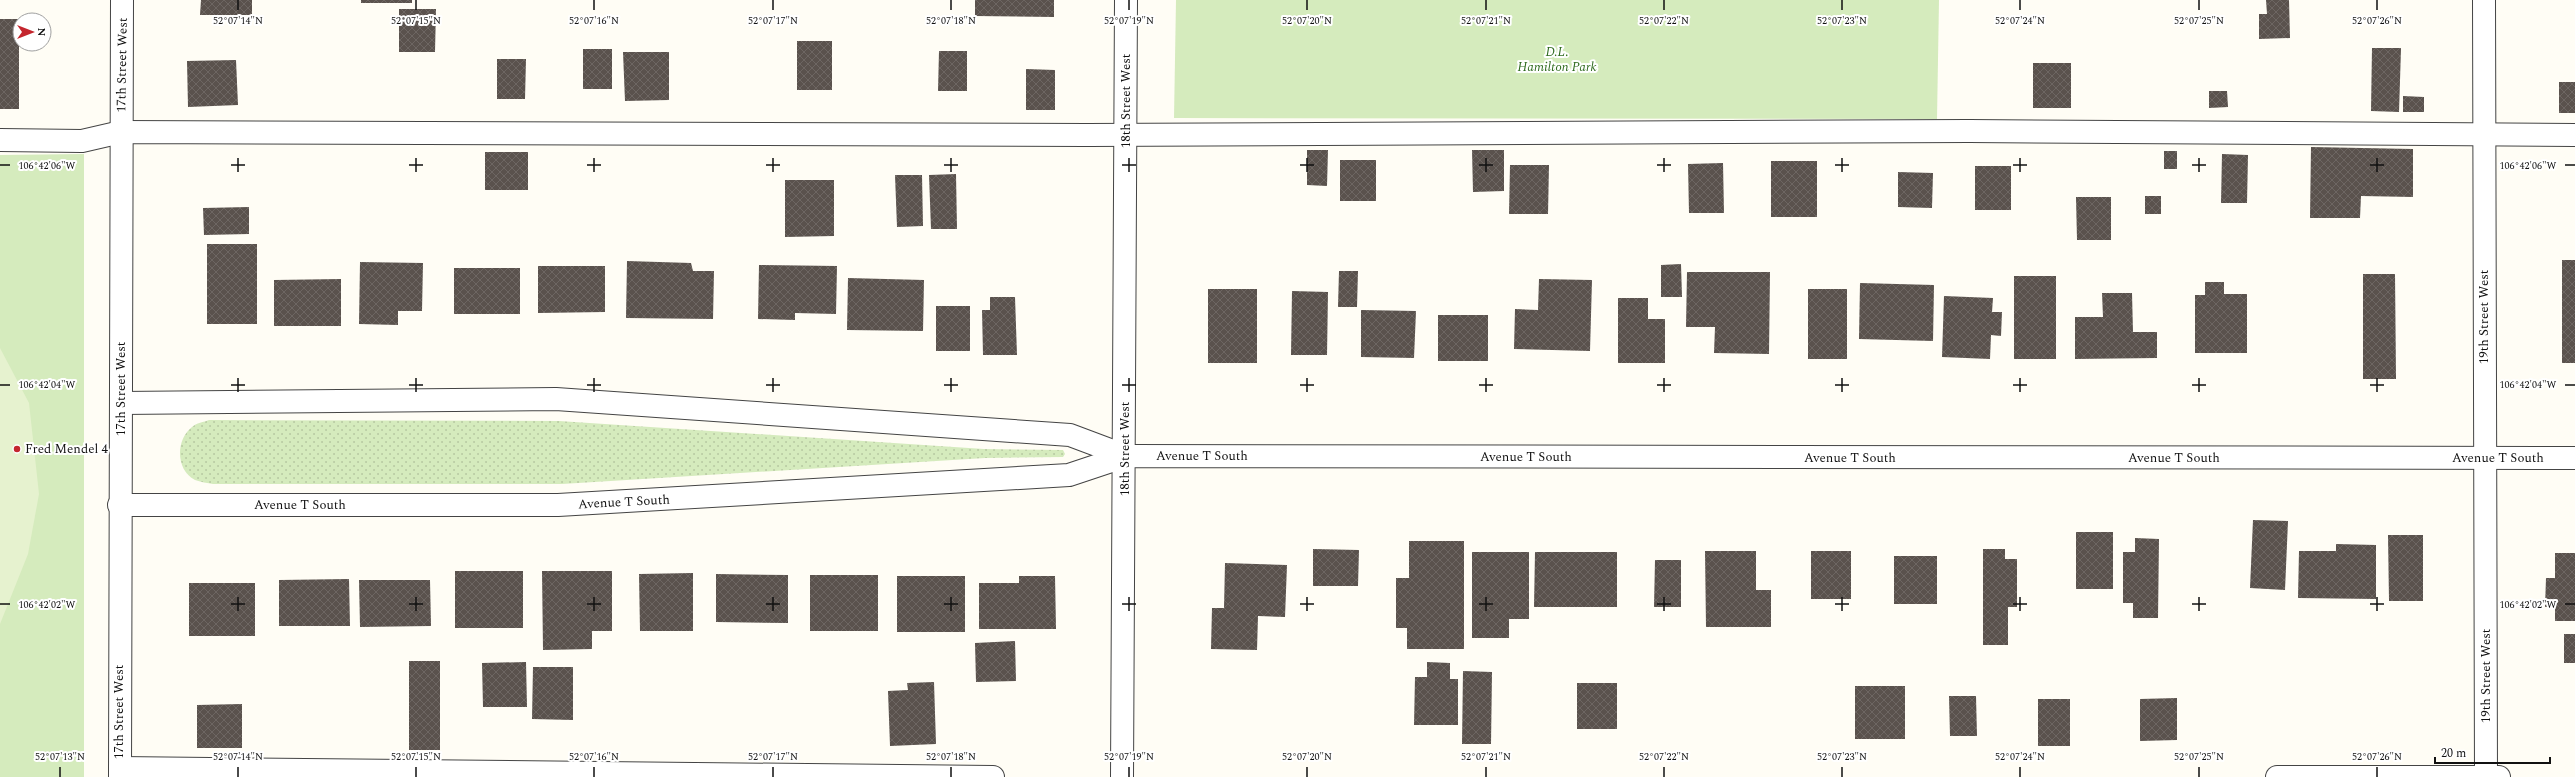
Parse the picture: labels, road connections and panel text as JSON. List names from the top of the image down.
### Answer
{
  "streets": {
    "street": [
      "17th Street West",
      "18th Street West",
      "19th Street West",
      "Avenue T South"
    ]
  },
  "crossings": [
    ["17th Street West", "Avenue T South"],
    ["18th Street West", "Avenue T South"],
    ["19th Street West", "Avenue T South"]
  ],
  "parks": ["D.L. Hamilton Park"],
  "places": ["Fred Mendel 4"],
  "scale_bar": "20 m",
  "north": "right",
  "coordinates": [
    "52°07'14\"N",
    "52°07'15\"N",
    "52°07'16\"N",
    "52°07'17\"N",
    "52°07'18\"N",
    "52°07'19\"N",
    "52°07'20\"N",
    "52°07'21\"N",
    "52°07'22\"N",
    "52°07'23\"N",
    "52°07'24\"N",
    "52°07'25\"N",
    "52°07'26\"N",
    "106°42'06\"W",
    "106°42'04\"W",
    "106°42'02\"W",
    "52°07'13\"N"
  ]
}
